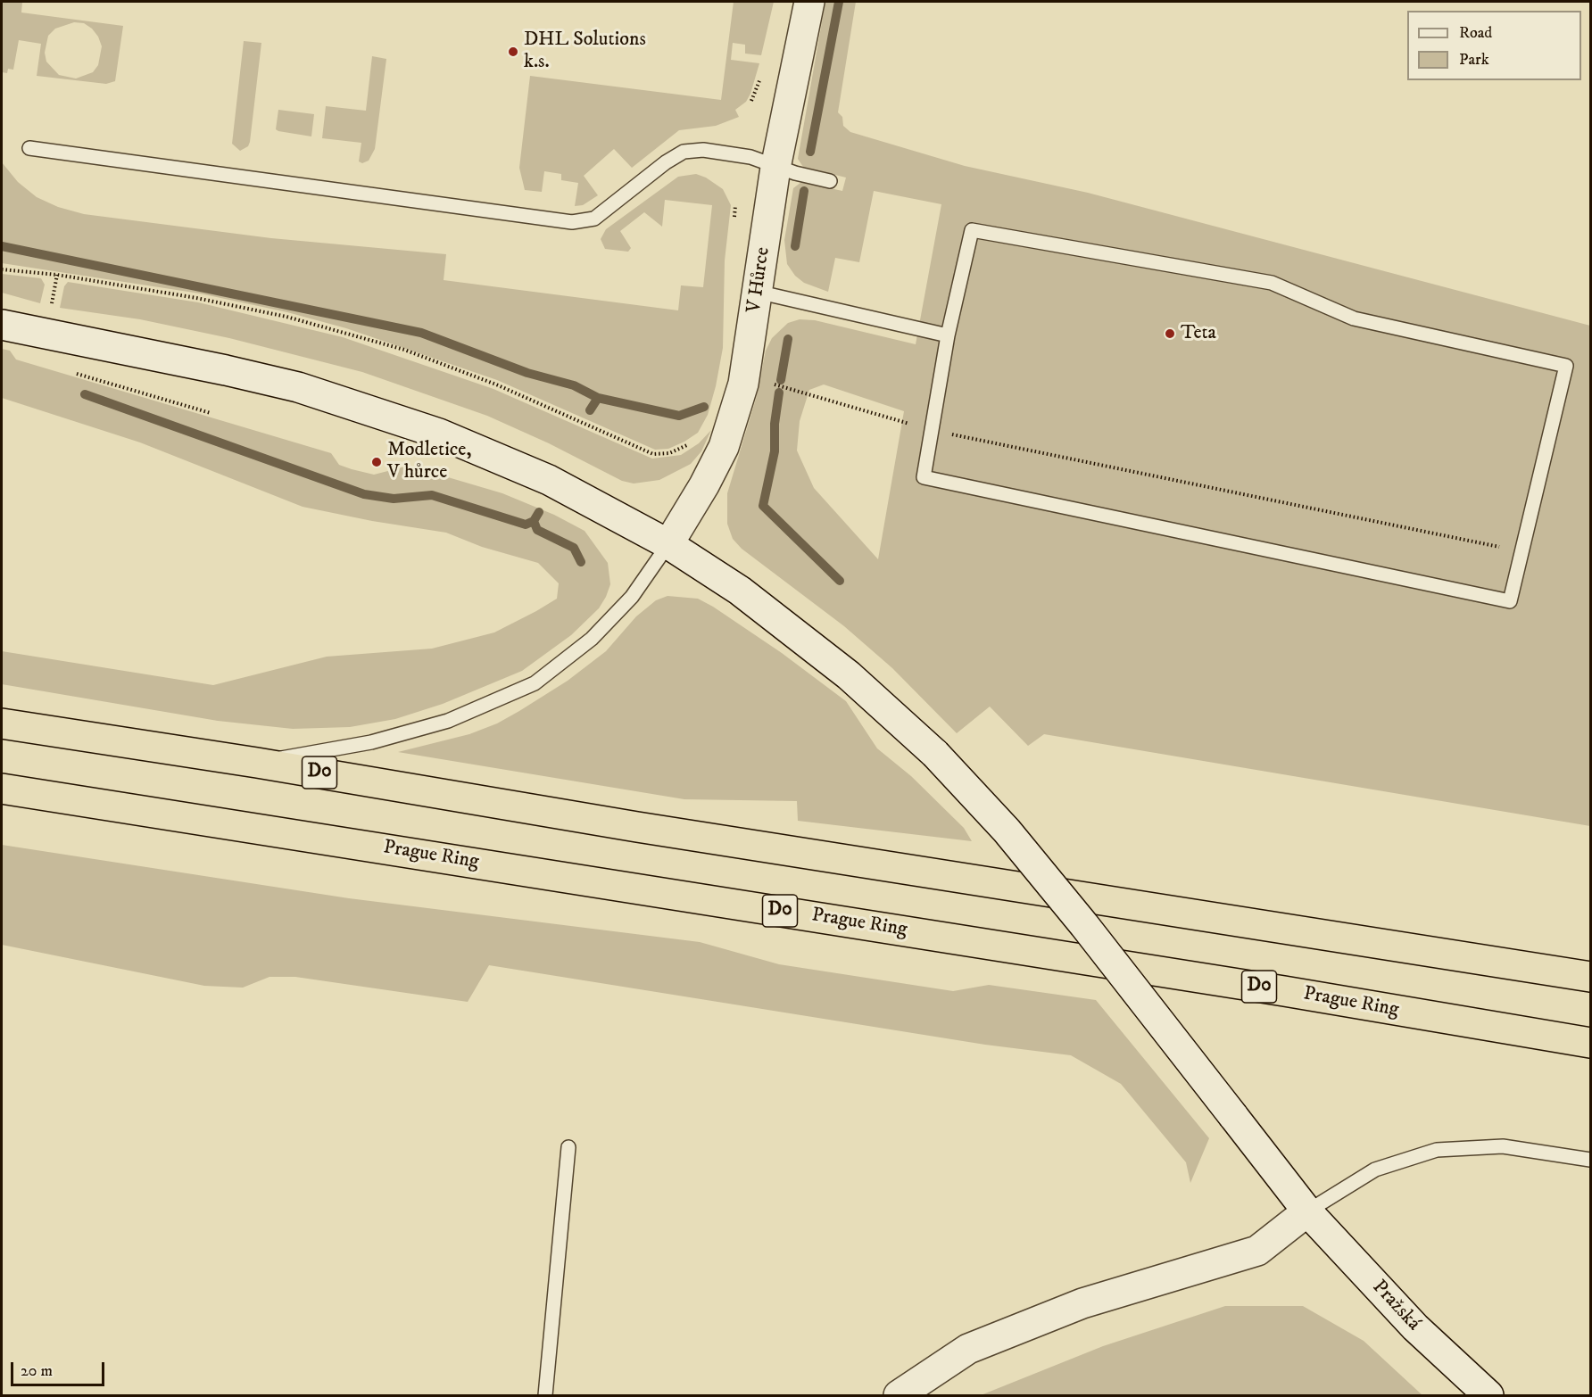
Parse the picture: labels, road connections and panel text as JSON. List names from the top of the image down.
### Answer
{
  "streets": {
    "highway": ["D0", "Prague Ring"],
    "main road": ["V Hůrce", "Pražská"]
  },
  "crossings": [
    ["V Hůrce", "Pražská"]
  ],
  "places": ["DHL Solutions k.s.", "Teta", "Modletice, V hůrce"],
  "legend": ["Road", "Park"],
  "scale_bar": "20 m"
}
